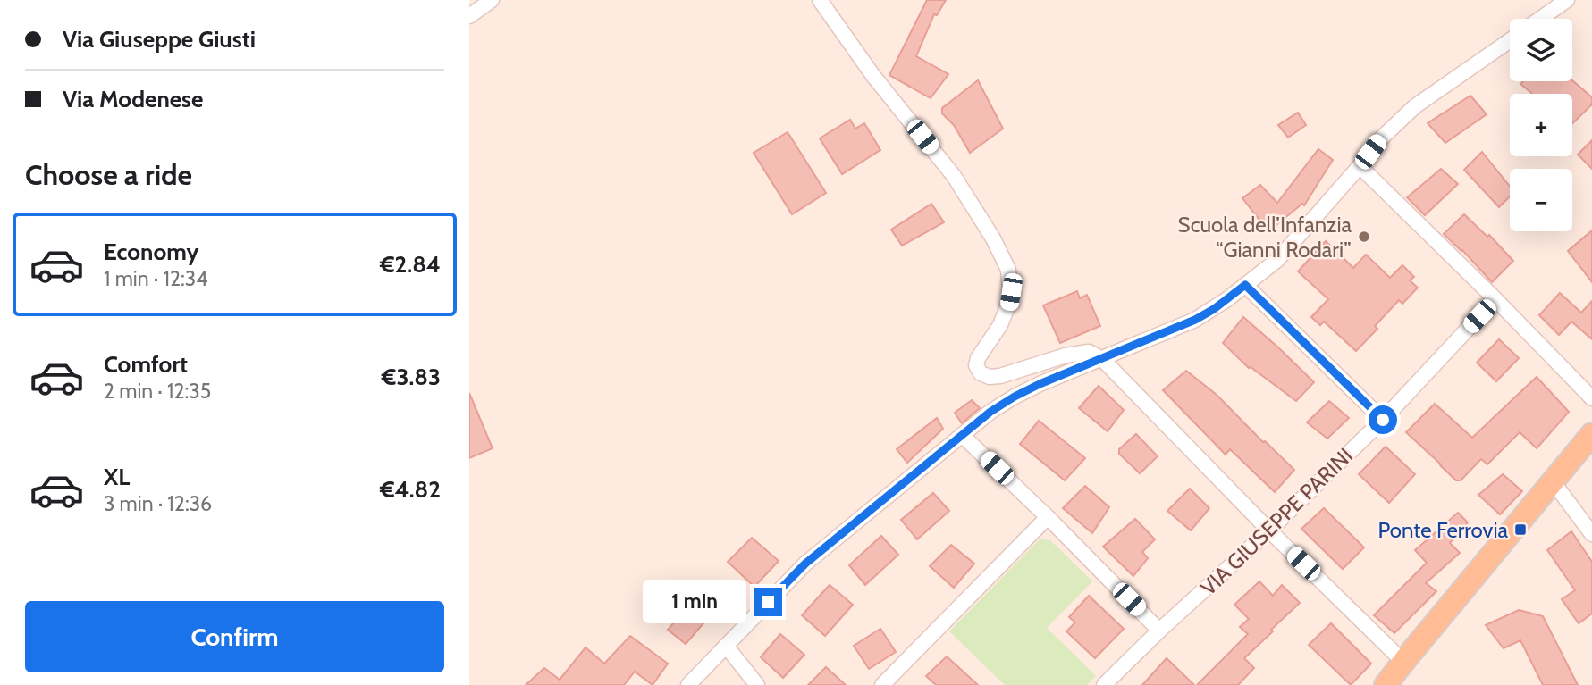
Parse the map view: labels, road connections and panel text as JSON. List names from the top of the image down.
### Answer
{
  "streets": {
    "street": ["VIA GIUSEPPE PARINI"]
  },
  "places": {
    "other": ["Scuola dell’Infanzia “Gianni Rodari”"],
    "transit": ["Ponte Ferrovia"]
  },
  "page": {
    "banner": ["Via Giuseppe Giusti", "Via Modenese"],
    "map_buttons": ["+", "−"],
    "heading": "Choose a ride",
    "list": [
      {
        "name": "Economy",
        "note": "1 min · 12:34",
        "value": "€2.84"
      },
      {
        "name": "Comfort",
        "note": "2 min · 12:35",
        "value": "€3.83"
      },
      {
        "name": "XL",
        "note": "3 min · 12:36",
        "value": "€4.82"
      }
    ],
    "bubble": "1 min",
    "buttons": "Confirm"
  }
}
